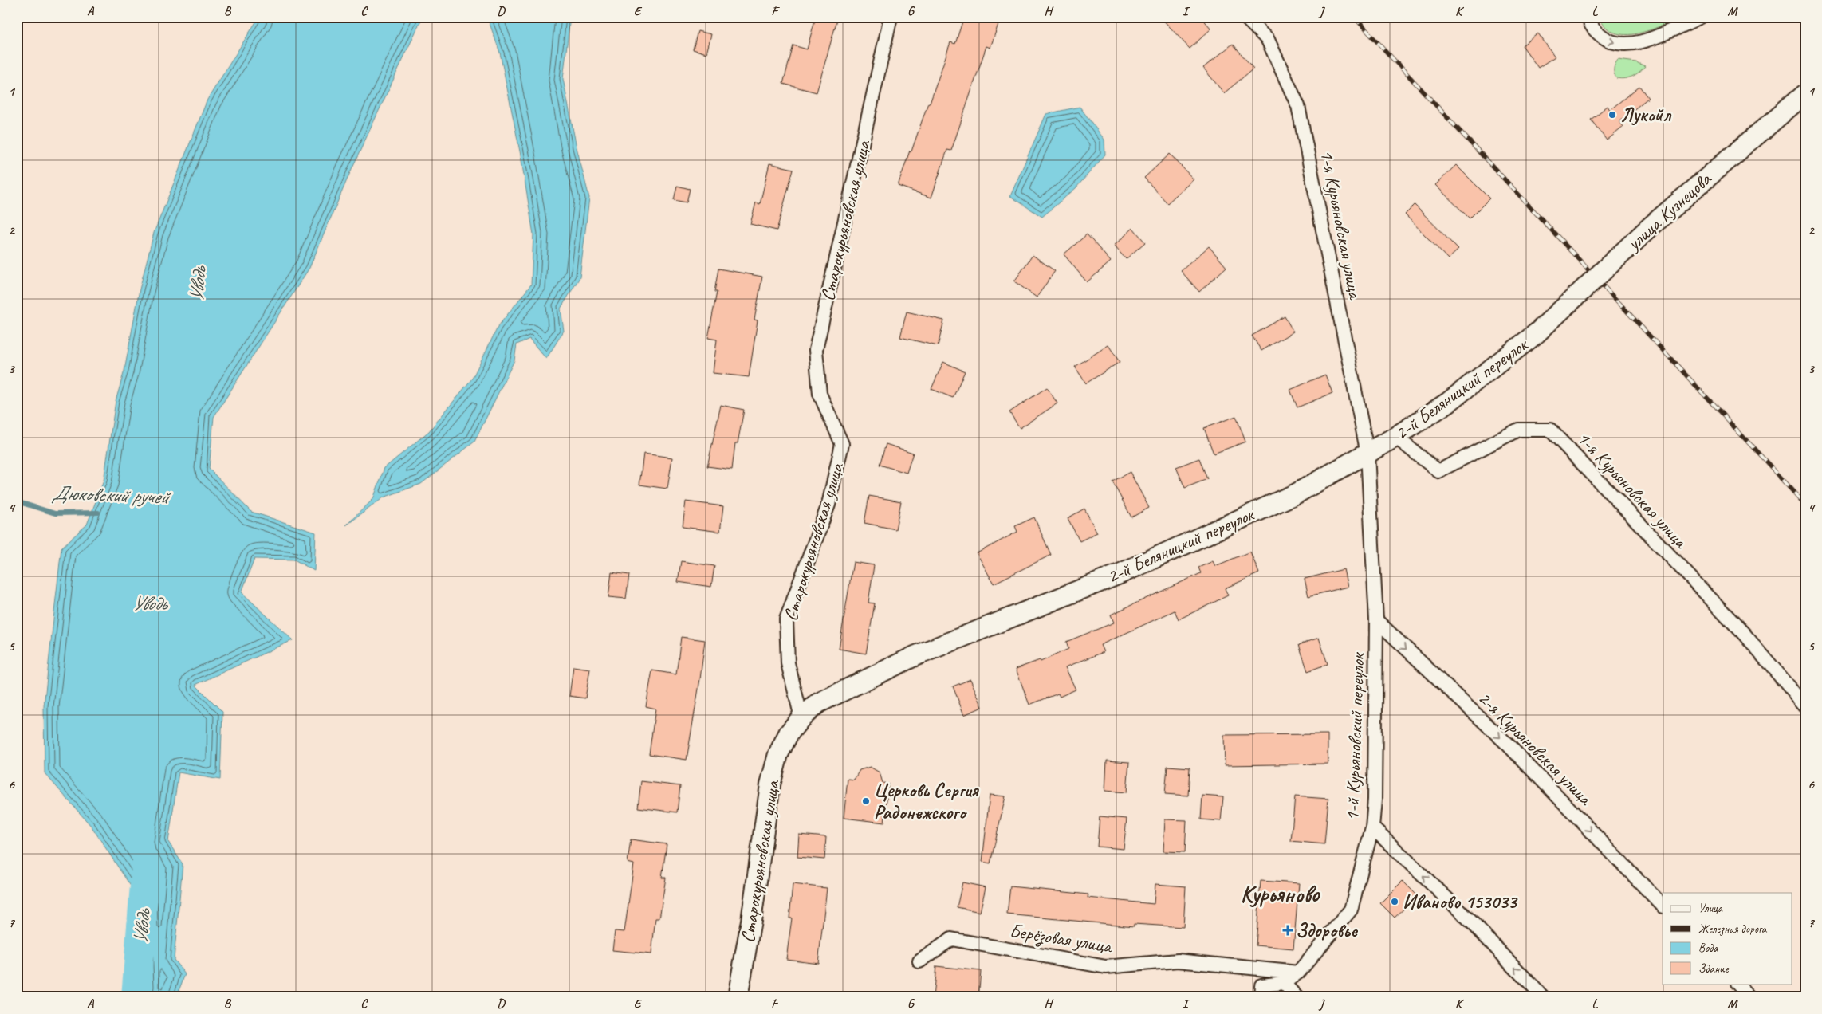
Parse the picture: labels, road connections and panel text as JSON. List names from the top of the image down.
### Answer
{
  "streets": {
    "main road": ["улица Кузнецова", "Старокурьяновская улица", "2-й Беляницкий переулок"],
    "street": [
      "1-я Курьяновская улица",
      "1-й Курьяновский переулок",
      "2-я Курьяновская улица",
      "Берёзовая улица"
    ]
  },
  "crossings": [
    ["улица Кузнецова", "2-й Беляницкий переулок"],
    ["Старокурьяновская улица", "2-й Беляницкий переулок"],
    ["1-я Курьяновская улица", "2-й Беляницкий переулок"],
    ["1-я Курьяновская улица", "1-й Курьяновский переулок"],
    ["2-й Беляницкий переулок", "1-й Курьяновский переулок"],
    ["1-й Курьяновский переулок", "2-я Курьяновская улица"],
    ["1-й Курьяновский переулок", "Берёзовая улица"]
  ],
  "one_way": ["2-я Курьяновская улица"],
  "districts": ["Курьяново"],
  "water": ["Уводь", "Дюковский ручей"],
  "places": {
    "other": ["Лукойл", "Церковь Сергия Радонежского", "Иваново 153033"],
    "health": ["Здоровье"]
  },
  "legend": [
    "Улица",
    "Железная дорога",
    "Вода",
    "Здание"
  ],
  "grid": {
    "columns": [
      "A",
      "B",
      "C",
      "D",
      "E",
      "F",
      "G",
      "H",
      "I",
      "J",
      "K",
      "L",
      "M"
    ],
    "rows": [
      "1",
      "2",
      "3",
      "4",
      "5",
      "6",
      "7"
    ]
  }
}
